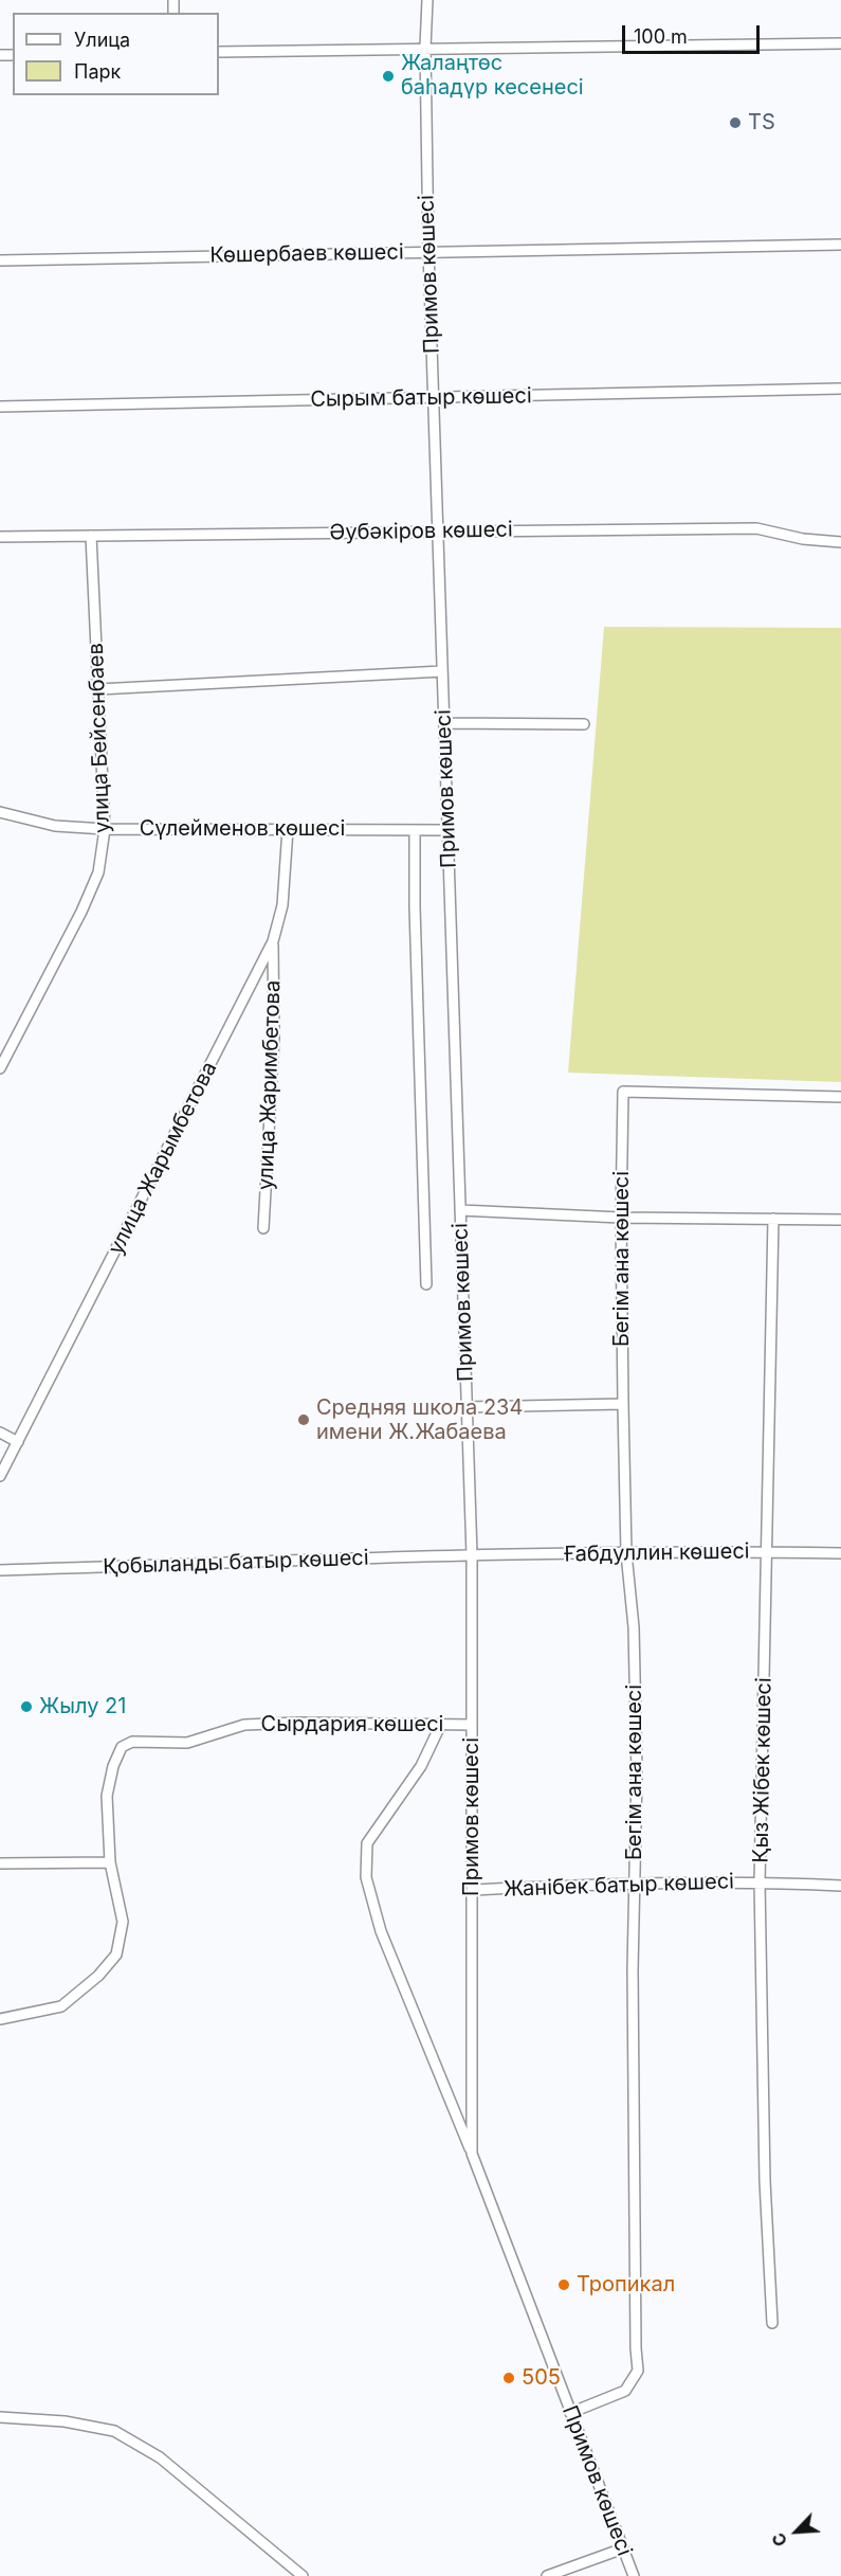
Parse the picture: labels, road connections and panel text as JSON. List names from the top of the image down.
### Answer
{
  "streets": {
    "street": [
      "Көшербаев көшесі",
      "Примов көшесі",
      "Сырым батыр көшесі",
      "Әубәкіров көшесі",
      "улица Бейсенбаев",
      "Сүлейменов көшесі",
      "улица Жаримбетова",
      "улица Жарымбетова",
      "Бегім ана көшесі",
      "Ғабдуллин көшесі",
      "Қобыланды батыр көшесі",
      "Сырдария көшесі",
      "Қыз Жібек көшесі",
      "Жанібек батыр көшесі"
    ]
  },
  "crossings": [
    ["Көшербаев көшесі", "Примов көшесі"],
    ["Примов көшесі", "Сырым батыр көшесі"],
    ["Примов көшесі", "Әубәкіров көшесі"],
    ["Примов көшесі", "Сүлейменов көшесі"],
    ["Примов көшесі", "Бегім ана көшесі"],
    ["Примов көшесі", "Ғабдуллин көшесі"],
    ["Примов көшесі", "Қобыланды батыр көшесі"],
    ["Примов көшесі", "Сырдария көшесі"],
    ["Примов көшесі", "Жанібек батыр көшесі"],
    ["Әубәкіров көшесі", "улица Бейсенбаев"],
    ["улица Бейсенбаев", "Сүлейменов көшесі"],
    ["Сүлейменов көшесі", "улица Жарымбетова"],
    ["улица Жаримбетова", "улица Жарымбетова"],
    ["Бегім ана көшесі", "Ғабдуллин көшесі"],
    ["Бегім ана көшесі", "Жанібек батыр көшесі"],
    ["Ғабдуллин көшесі", "Қобыланды батыр көшесі"],
    ["Ғабдуллин көшесі", "Қыз Жібек көшесі"],
    ["Қыз Жібек көшесі", "Жанібек батыр көшесі"]
  ],
  "places": [
    "Жалаңтөс баһадүр кесенесі",
    "TS",
    "Средняя школа 234 имени Ж.Жабаева",
    "Жылу 21",
    "Тропикал",
    "505"
  ],
  "legend": ["Улица", "Парк"],
  "scale_bar": "100 m",
  "north": "bottom left"
}
